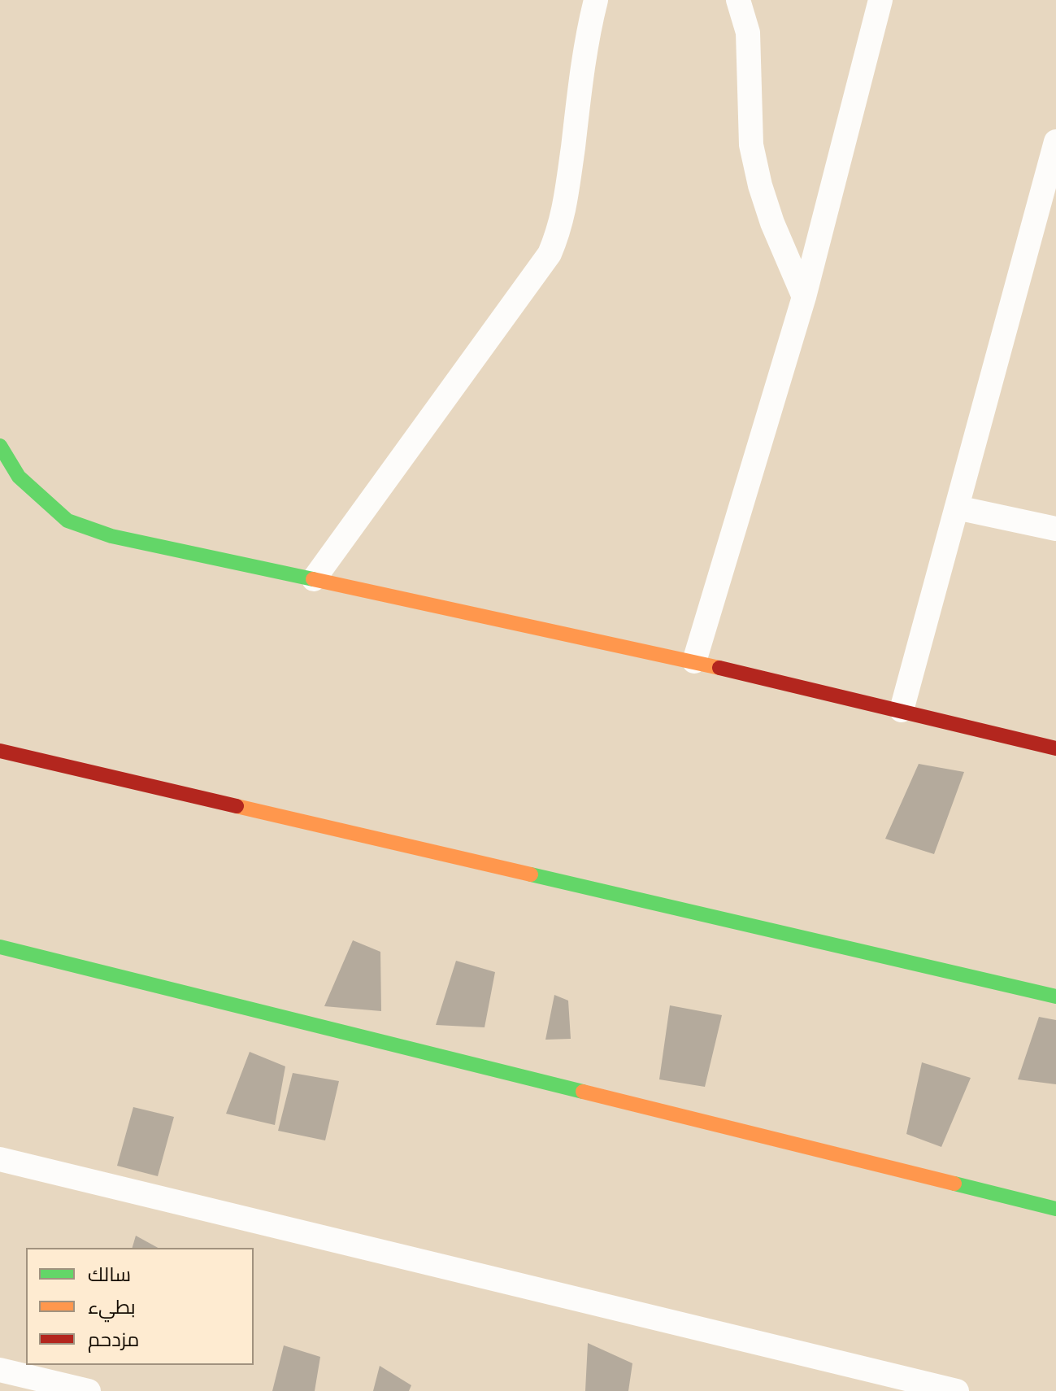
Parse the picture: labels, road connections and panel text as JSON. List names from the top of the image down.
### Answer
{
  "legend": ["سالك", "بطيء", "مزدحم"]
}
